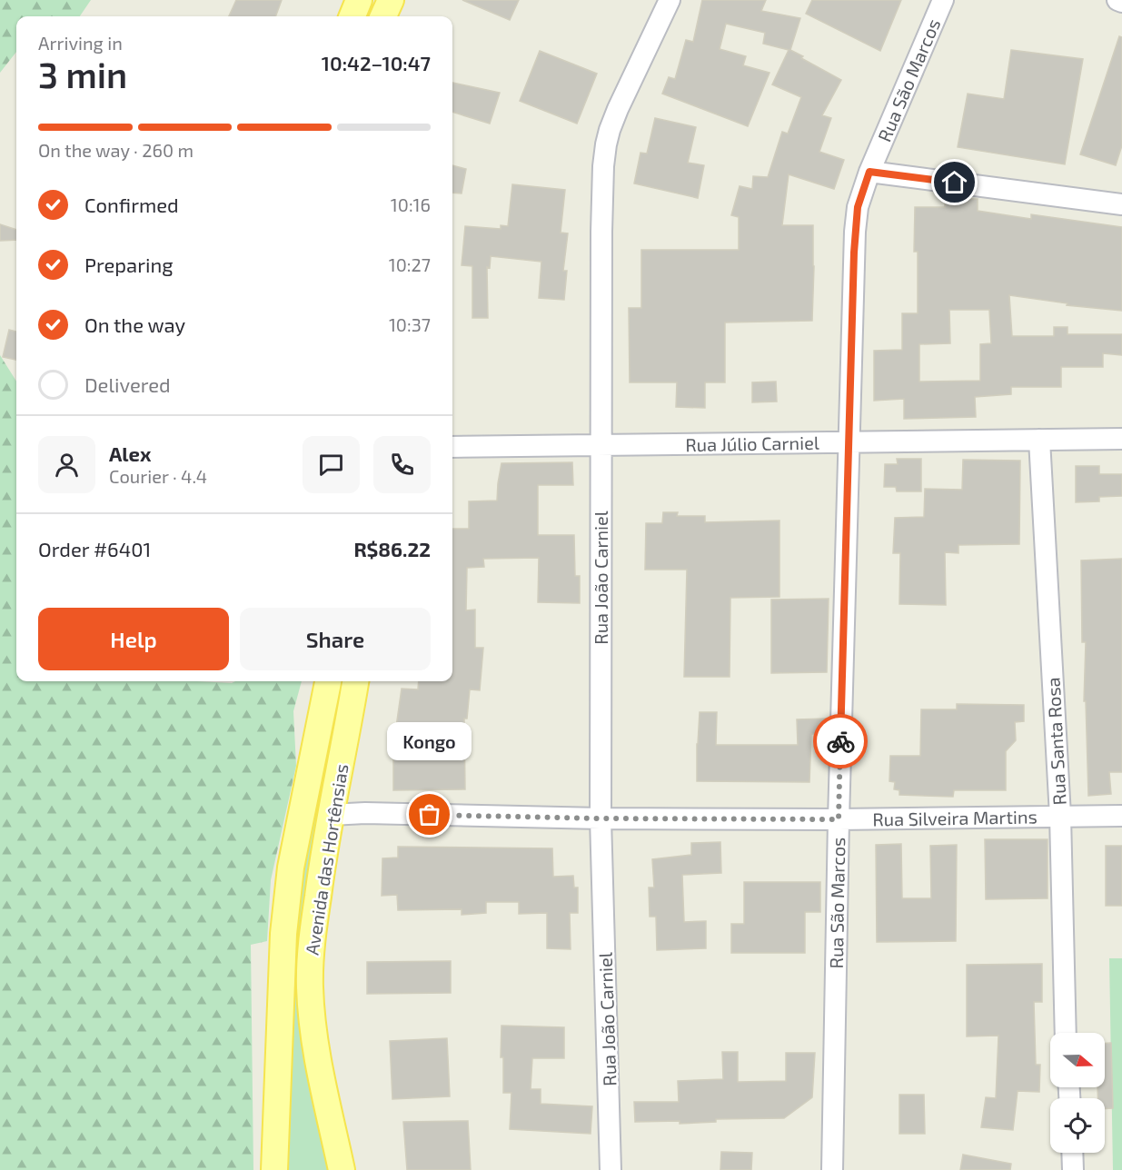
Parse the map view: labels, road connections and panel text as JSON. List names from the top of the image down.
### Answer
{
  "streets": {
    "main road": ["Avenida das Hortênsias"],
    "street": [
      "Rua São Marcos",
      "Rua Júlio Carniel",
      "Rua João Carniel",
      "Rua Santa Rosa",
      "Rua Silveira Martins"
    ]
  },
  "crossings": [
    ["Rua São Marcos", "Rua Júlio Carniel"],
    ["Rua São Marcos", "Rua Silveira Martins"],
    ["Rua Júlio Carniel", "Rua João Carniel"],
    ["Rua Júlio Carniel", "Rua Santa Rosa"],
    ["Rua João Carniel", "Rua Silveira Martins"],
    ["Rua Santa Rosa", "Rua Silveira Martins"],
    ["Rua Silveira Martins", "Avenida das Hortênsias"]
  ],
  "places": ["Kongo"],
  "north": "right",
  "page": {
    "heading": ["3 min", "Arriving in", "10:42–10:47"],
    "panel": [
      "Alex",
      "Courier · 4.4",
      "Order #6401",
      "R$86.22"
    ],
    "bar": "On the way · 260 m",
    "list": [
      ["Confirmed", "10:16"],
      ["Preparing", "10:27"],
      ["On the way", "10:37"],
      "Delivered"
    ],
    "buttons": ["Help", "Share"],
    "bubble": "Kongo"
  }
}
